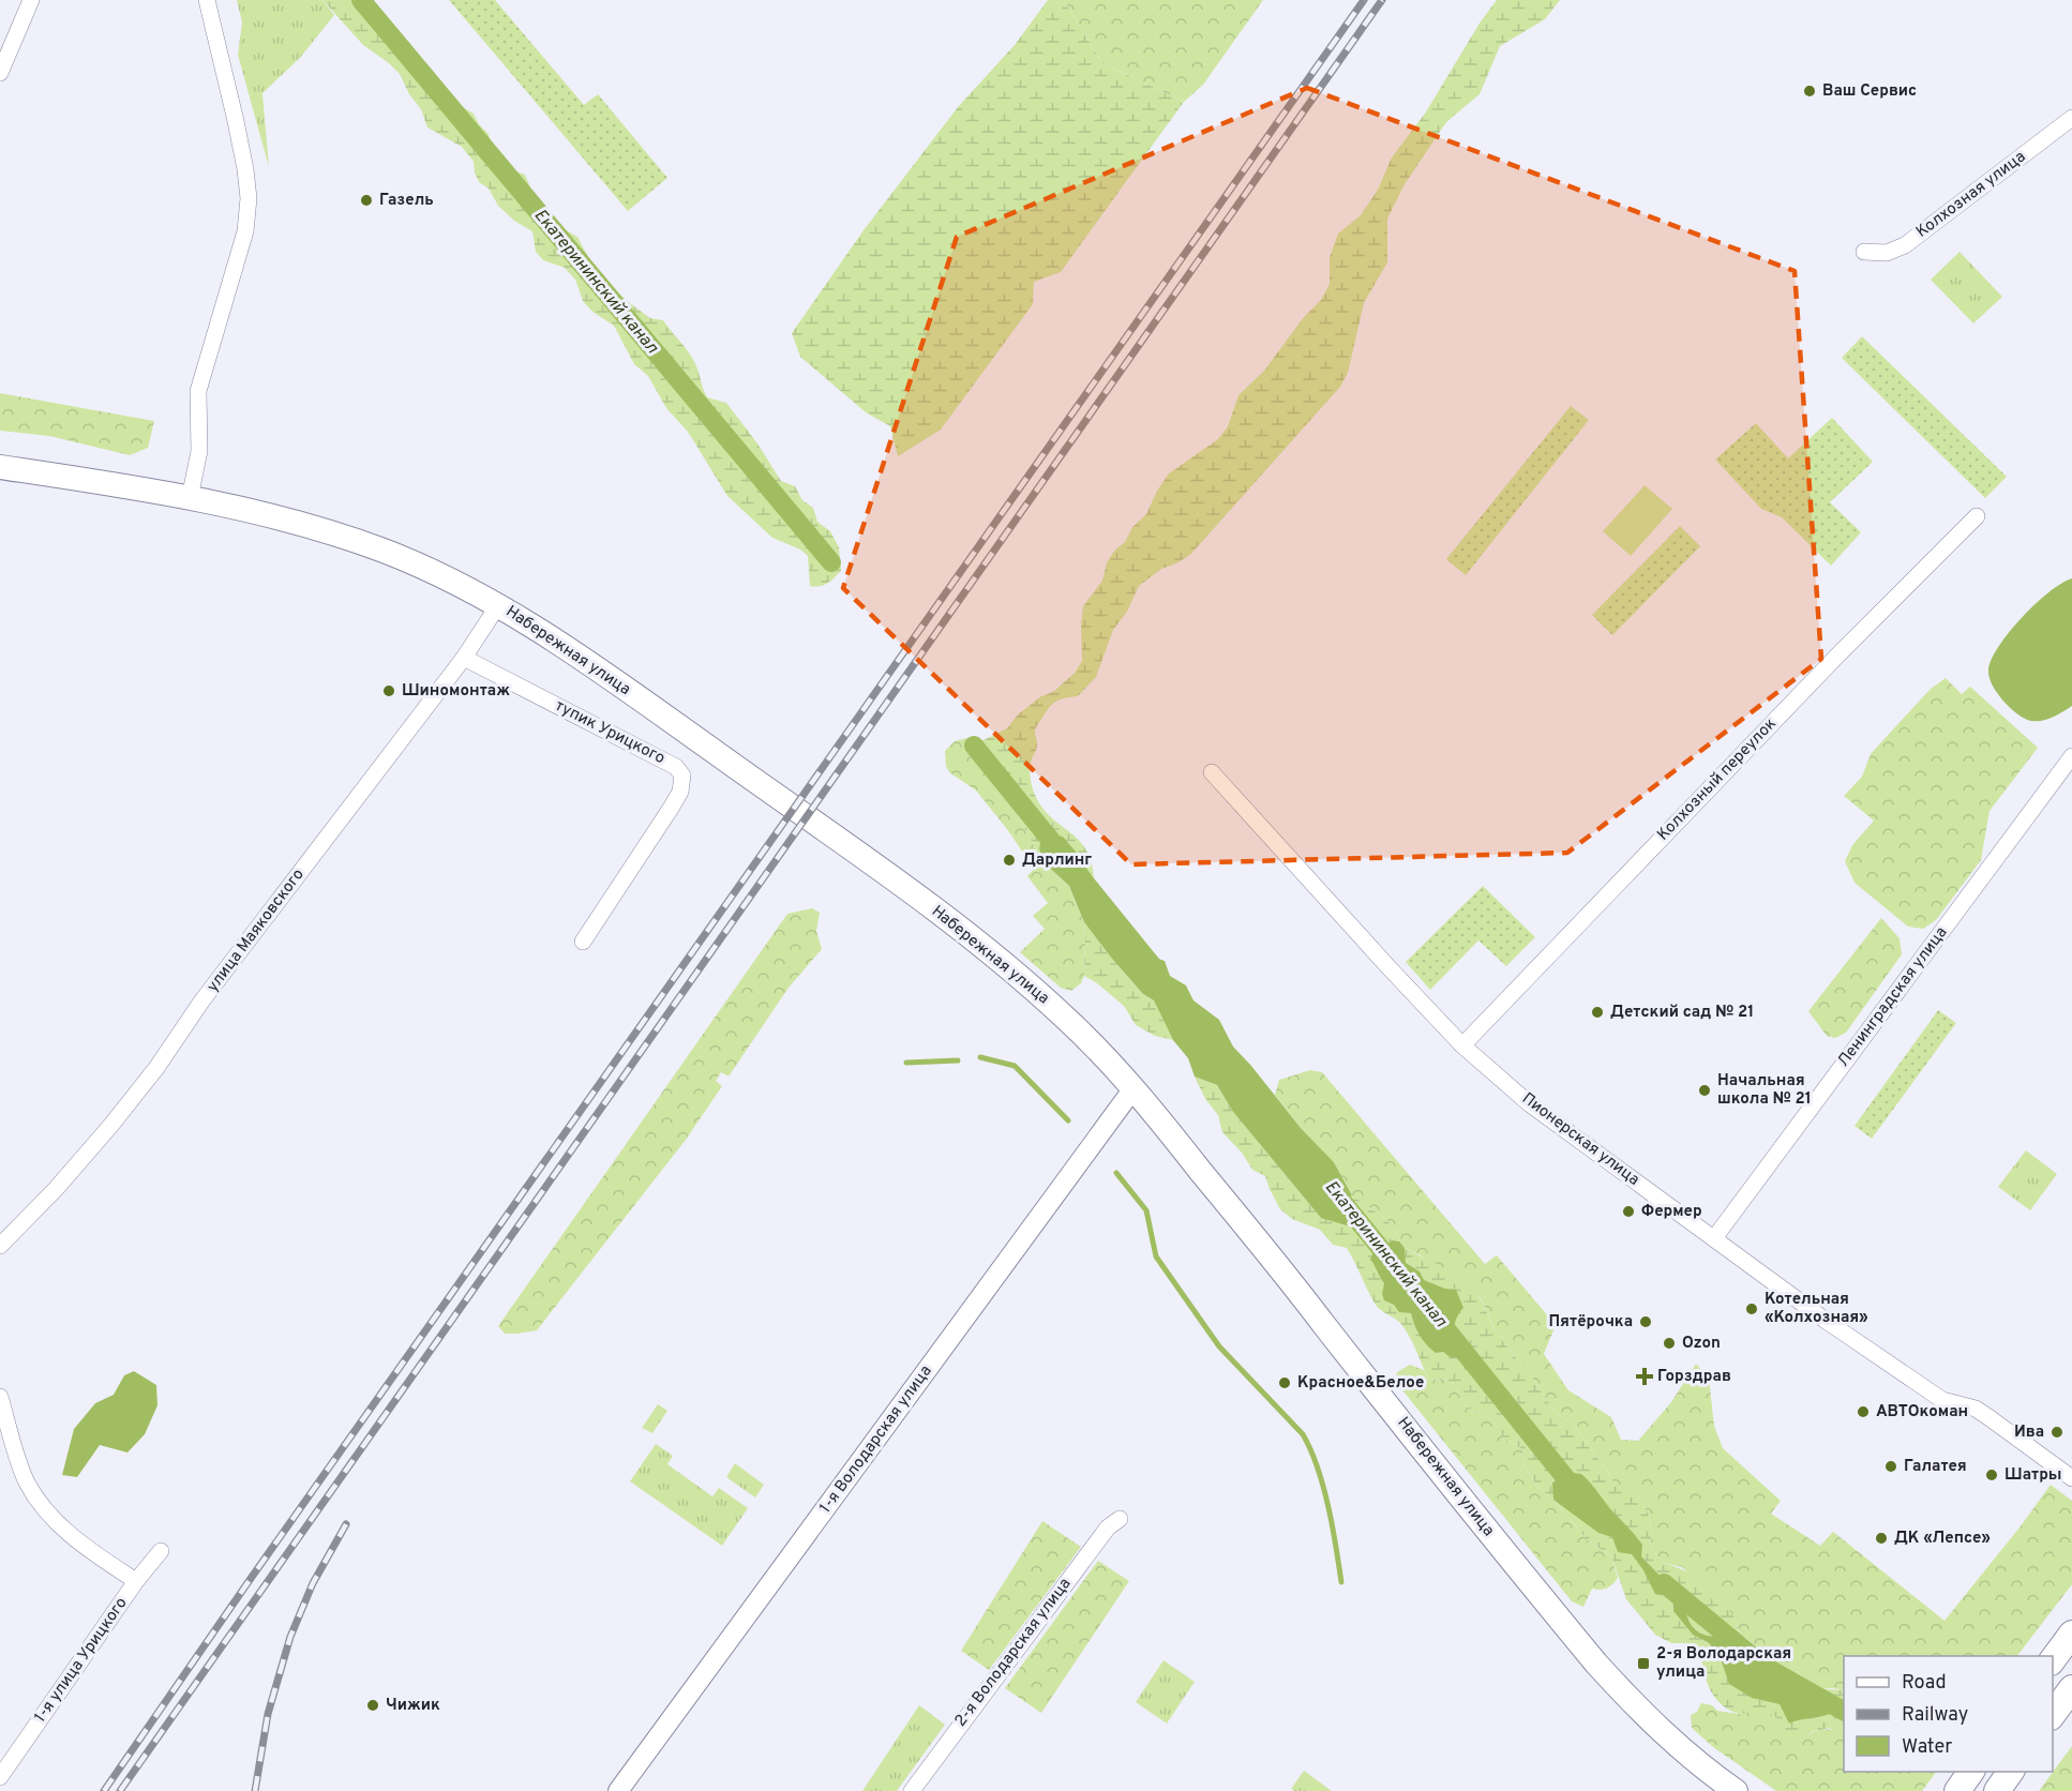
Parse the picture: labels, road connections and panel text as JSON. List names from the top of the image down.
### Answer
{
  "streets": {
    "main road": ["Набережная улица"],
    "street": [
      "Колхозная улица",
      "тупик Урицкого",
      "Колхозный переулок",
      "улица Маяковского",
      "Ленинградская улица",
      "Пионерская улица",
      "1-я Володарская улица",
      "2-я Володарская улица",
      "1-я улица Урицкого"
    ]
  },
  "crossings": [
    ["Набережная улица", "улица Маяковского"],
    ["Набережная улица", "1-я Володарская улица"],
    ["тупик Урицкого", "улица Маяковского"],
    ["Колхозный переулок", "Пионерская улица"],
    ["Ленинградская улица", "Пионерская улица"]
  ],
  "water": ["Екатерининский канал"],
  "places": {
    "other": [
      "Ваш Сервис",
      "Газель",
      "Шиномонтаж",
      "Дарлинг",
      "Детский сад № 21",
      "Начальная школа № 21",
      "Фермер",
      "Котельная «Колхозная»",
      "Пятёрочка",
      "Ozon",
      "Красное&Белое",
      "АВТОкоман",
      "Ива",
      "Галатея",
      "Шатры",
      "ДК «Лепсе»",
      "Чижик"
    ],
    "health": ["Горздрав"],
    "transit": ["2-я Володарская улица"]
  },
  "legend": ["Road", "Railway", "Water"]
}
